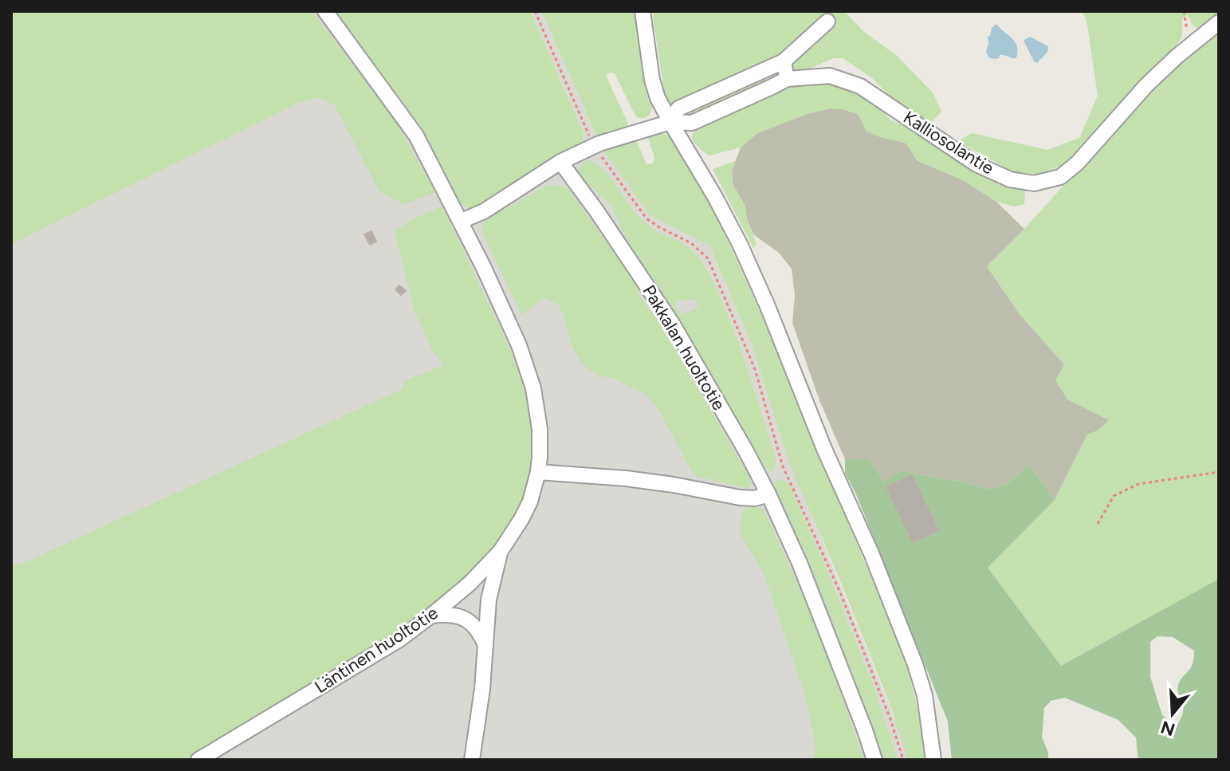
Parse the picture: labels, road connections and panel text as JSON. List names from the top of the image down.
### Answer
{
  "streets": {
    "lane": ["Kalliosolantie", "Pakkalan huoltotie", "Läntinen huoltotie"]
  },
  "north": "bottom"
}
